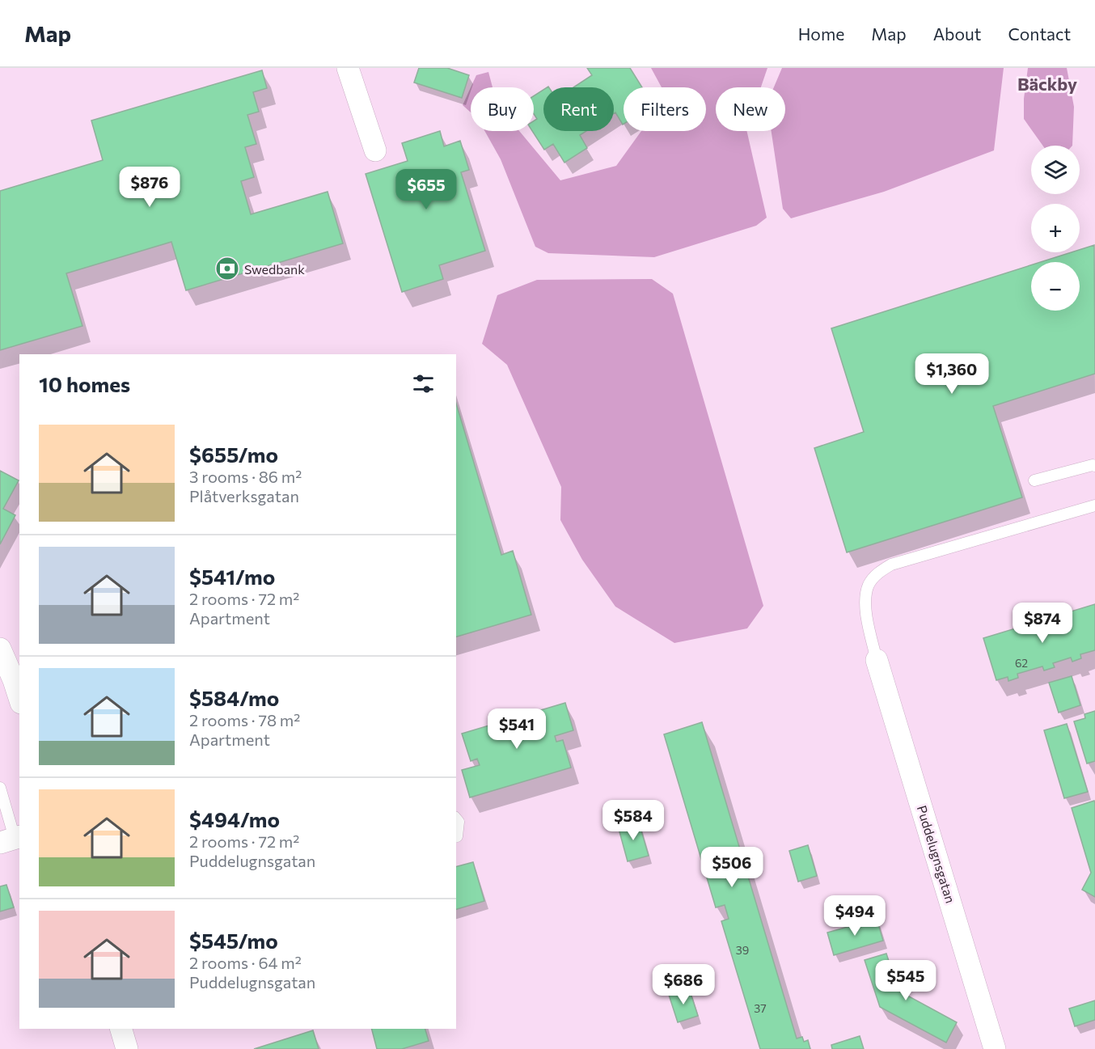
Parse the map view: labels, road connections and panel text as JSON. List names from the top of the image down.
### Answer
{
  "streets": {
    "street": ["Puddelugnsgatan"]
  },
  "districts": ["Bäckby"],
  "places": {
    "bank": ["Swedbank"]
  },
  "house_numbers": ["62", "39", "37"],
  "page": {
    "header": "Map",
    "nav": [
      "Home",
      "Map",
      "About",
      "Contact"
    ],
    "chip": [
      "Buy",
      "Rent",
      "Filters",
      "New"
    ],
    "map_buttons": ["+", "−"],
    "price": [
      "$876",
      "$655",
      "$1,360",
      "$874",
      "$541",
      "$584",
      "$506",
      "$494",
      "$545",
      "$686"
    ],
    "heading": "10 homes",
    "list": [
      {
        "name": "$655/mo",
        "note": "3 rooms · 86 m² · Plåtverksgatan"
      },
      {
        "name": "$541/mo",
        "note": "2 rooms · 72 m² · Apartment"
      },
      {
        "name": "$584/mo",
        "note": "2 rooms · 78 m² · Apartment"
      },
      {
        "name": "$494/mo",
        "note": "2 rooms · 72 m² · Puddelugnsgatan"
      },
      {
        "name": "$545/mo",
        "note": "2 rooms · 64 m² · Puddelugnsgatan"
      }
    ]
  }
}
